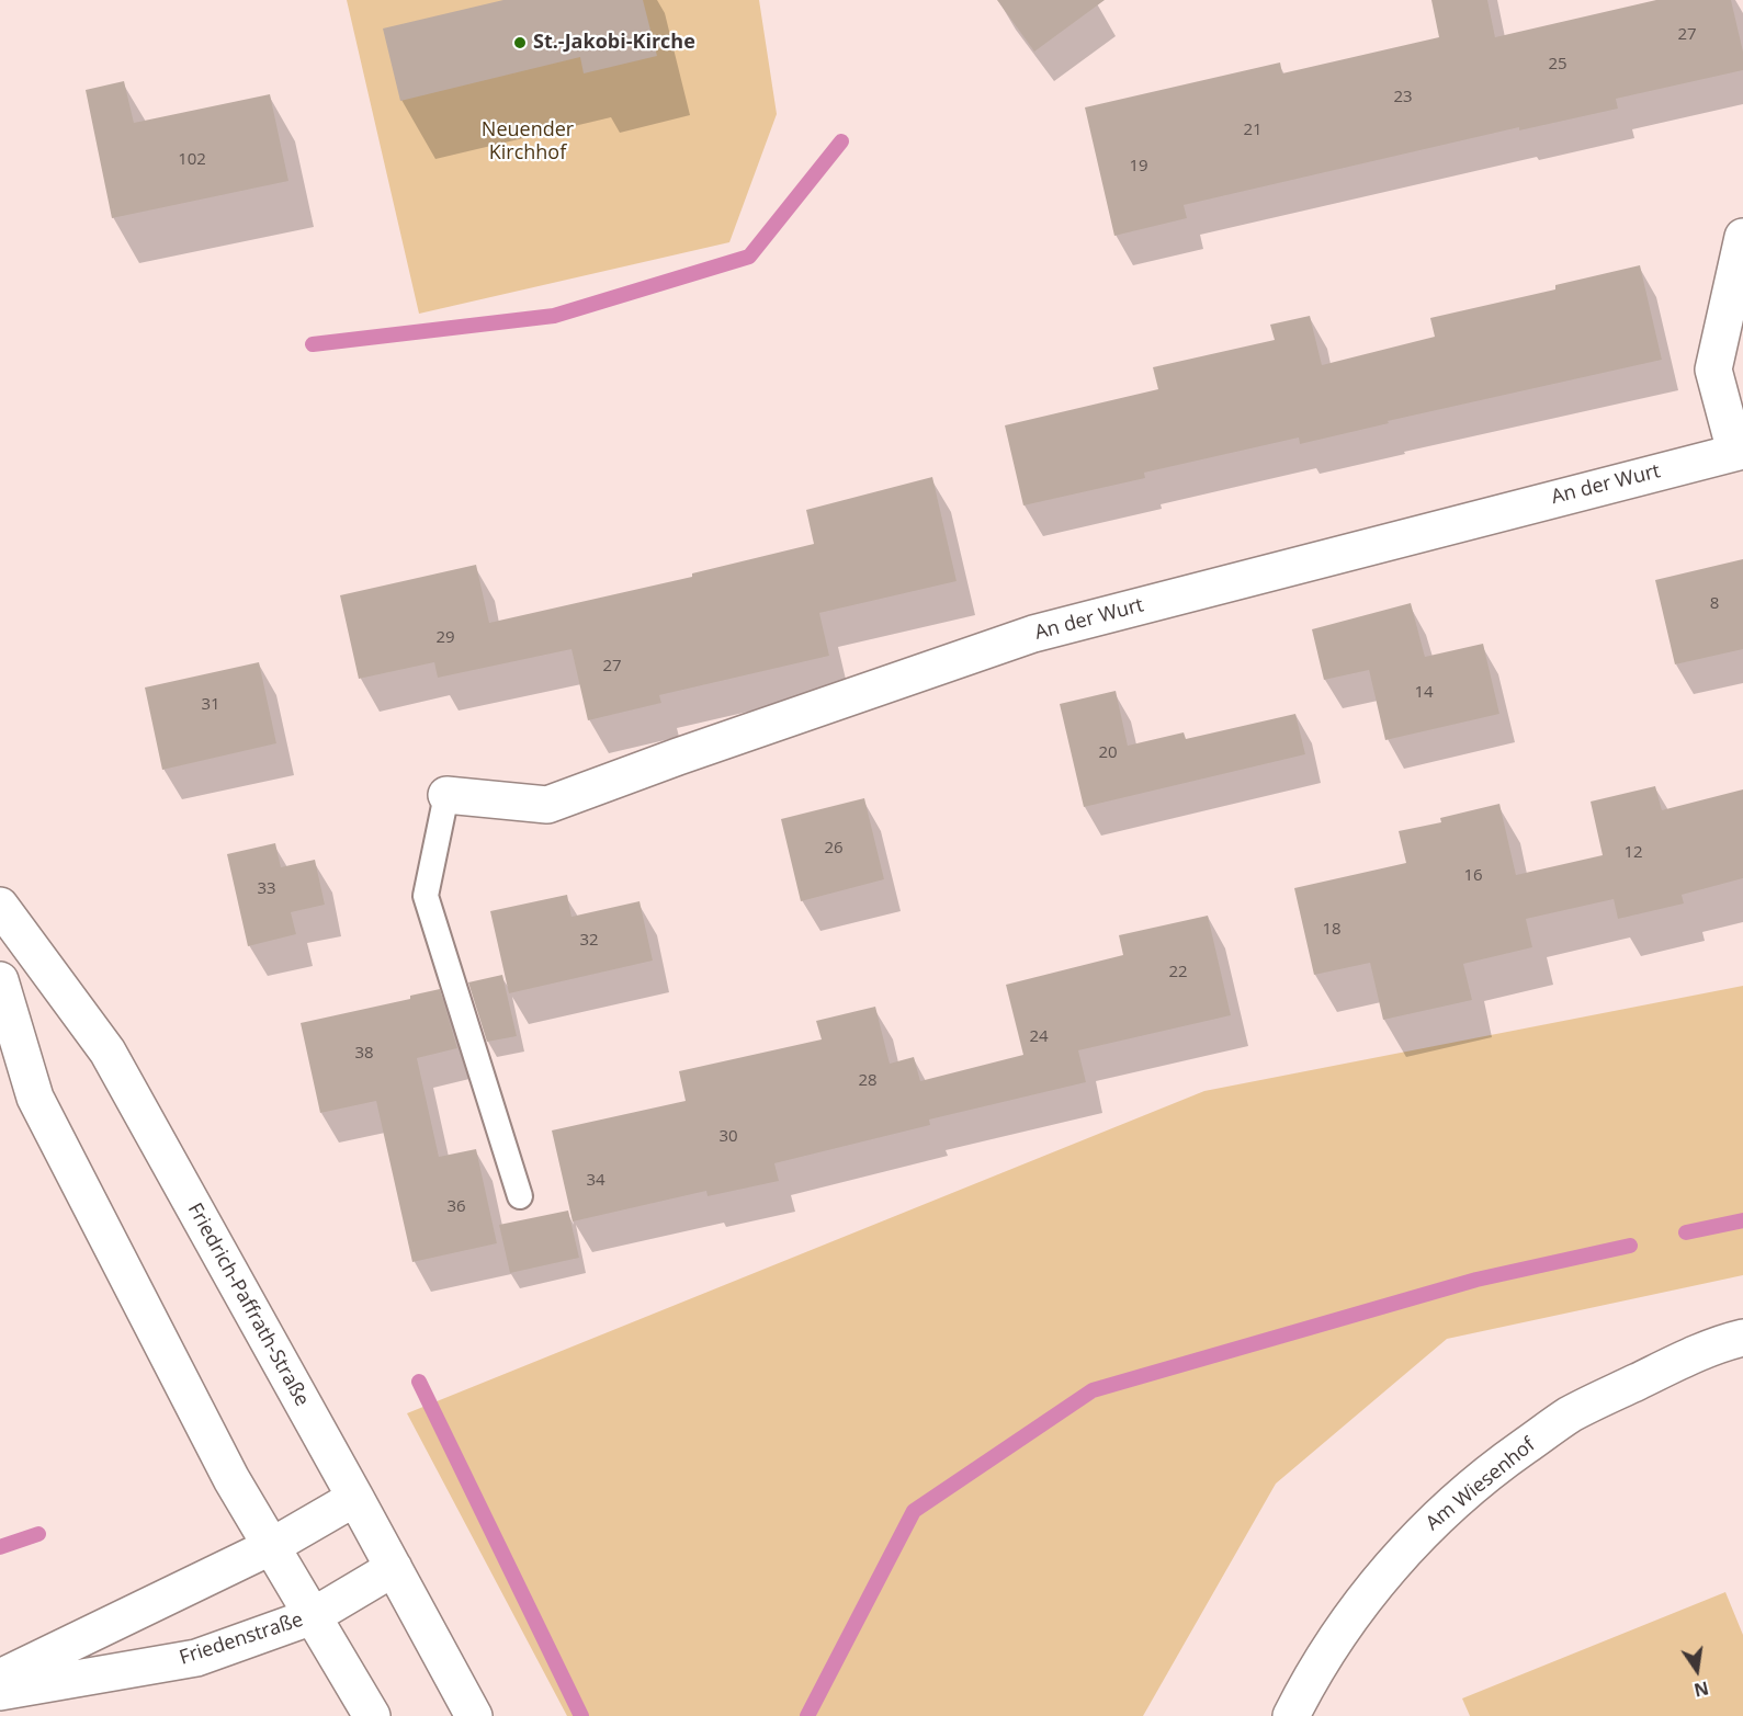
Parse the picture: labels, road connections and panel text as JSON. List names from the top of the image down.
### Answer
{
  "streets": {
    "main road": [
      "An der Wurt",
      "Friedrich-Paffrath-Straße",
      "Am Wiesenhof",
      "Friedenstraße"
    ]
  },
  "crossings": [
    ["Friedrich-Paffrath-Straße", "Friedenstraße"]
  ],
  "parks": ["Neuender Kirchhof"],
  "places": ["St.-Jakobi-Kirche"],
  "house_numbers": [
    "27",
    "25",
    "23",
    "21",
    "102",
    "19",
    "8",
    "29",
    "27",
    "14",
    "31",
    "20",
    "26",
    "12",
    "16",
    "33",
    "18",
    "32",
    "22",
    "24",
    "38",
    "28",
    "30",
    "34",
    "36"
  ],
  "north": "bottom"
}
